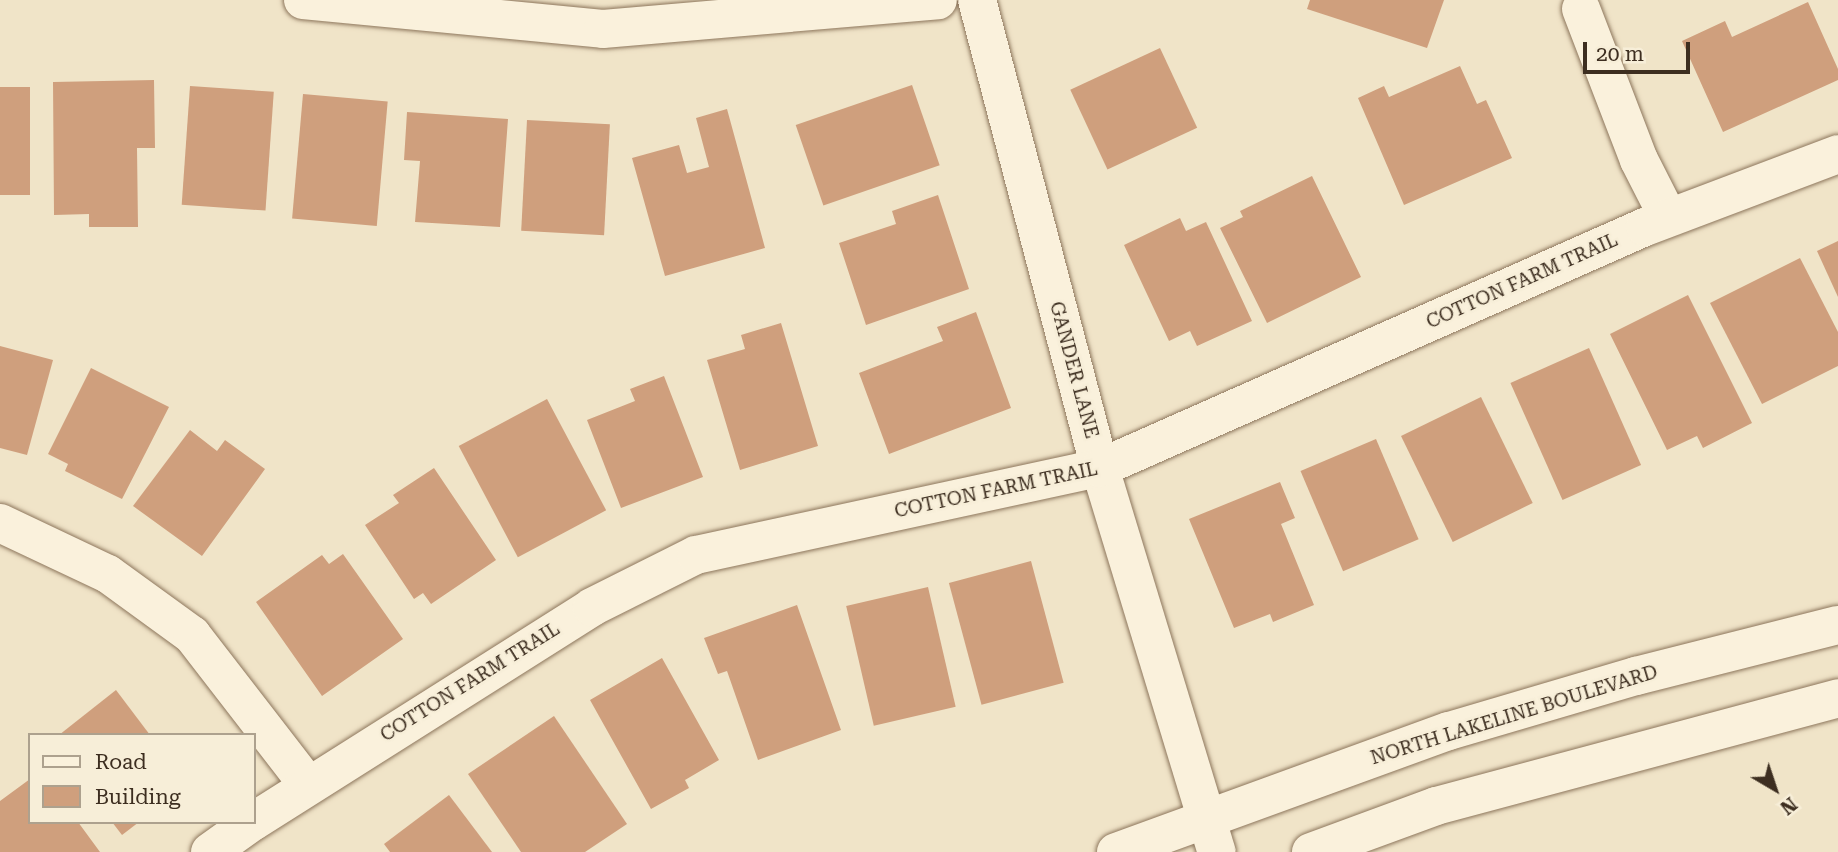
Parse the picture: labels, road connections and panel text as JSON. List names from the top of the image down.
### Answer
{
  "streets": {
    "street": ["COTTON FARM TRAIL", "GANDER LANE", "NORTH LAKELINE BOULEVARD"]
  },
  "crossings": [
    ["COTTON FARM TRAIL", "GANDER LANE"],
    ["GANDER LANE", "NORTH LAKELINE BOULEVARD"]
  ],
  "legend": ["Road", "Building"],
  "scale_bar": "20 m",
  "north": "bottom right"
}
